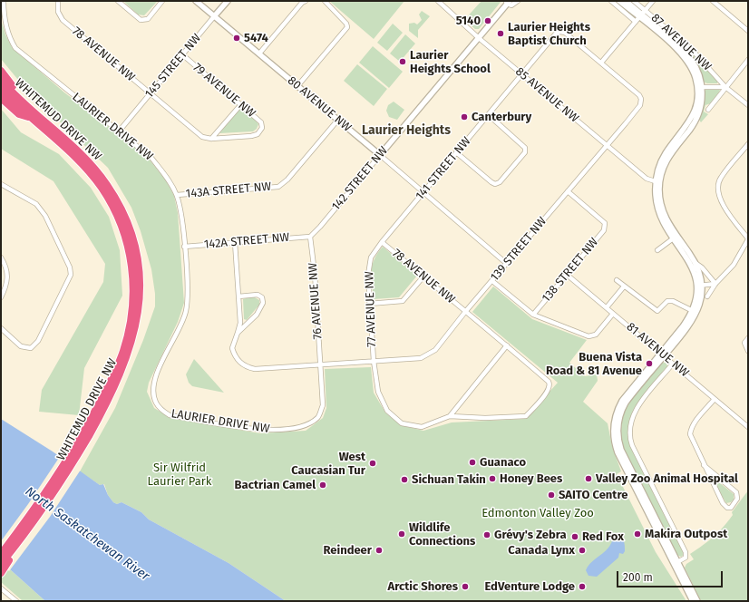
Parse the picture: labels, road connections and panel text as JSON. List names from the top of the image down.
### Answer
{
  "streets": {
    "highway": ["WHITEMUD DRIVE NW"],
    "street": [
      "87 AVENUE NW",
      "78 AVENUE NW",
      "145 STREET NW",
      "79 AVENUE NW",
      "85 AVENUE NW",
      "80 AVENUE NW",
      "LAURIER DRIVE NW",
      "141 STREET NW",
      "142 STREET NW",
      "143A STREET NW",
      "142A STREET NW",
      "139 STREET NW",
      "138 STREET NW",
      "76 AVENUE NW",
      "77 AVENUE NW",
      "81 AVENUE NW"
    ]
  },
  "crossings": [
    ["78 AVENUE NW", "145 STREET NW"],
    ["78 AVENUE NW", "79 AVENUE NW"],
    ["78 AVENUE NW", "141 STREET NW"],
    ["78 AVENUE NW", "139 STREET NW"],
    ["78 AVENUE NW", "77 AVENUE NW"],
    ["145 STREET NW", "79 AVENUE NW"],
    ["145 STREET NW", "80 AVENUE NW"],
    ["145 STREET NW", "LAURIER DRIVE NW"],
    ["85 AVENUE NW", "141 STREET NW"],
    ["85 AVENUE NW", "142 STREET NW"],
    ["85 AVENUE NW", "139 STREET NW"],
    ["80 AVENUE NW", "141 STREET NW"],
    ["80 AVENUE NW", "142 STREET NW"],
    ["80 AVENUE NW", "143A STREET NW"],
    ["80 AVENUE NW", "139 STREET NW"],
    ["LAURIER DRIVE NW", "143A STREET NW"],
    ["LAURIER DRIVE NW", "142A STREET NW"],
    ["LAURIER DRIVE NW", "76 AVENUE NW"],
    ["141 STREET NW", "139 STREET NW"],
    ["141 STREET NW", "77 AVENUE NW"],
    ["142 STREET NW", "142A STREET NW"],
    ["142 STREET NW", "76 AVENUE NW"],
    ["142A STREET NW", "76 AVENUE NW"],
    ["139 STREET NW", "138 STREET NW"],
    ["139 STREET NW", "77 AVENUE NW"],
    ["138 STREET NW", "81 AVENUE NW"]
  ],
  "districts": ["Laurier Heights"],
  "water": ["North Saskatchewan River"],
  "parks": ["Sir Wilfrid Laurier Park", "Edmonton Valley Zoo"],
  "places": [
    "5140",
    "Laurier Heights Baptist Church",
    "5474",
    "Laurier Heights School",
    "Canterbury",
    "Buena Vista Road & 81 Avenue",
    "Guanaco",
    "West Caucasian Tur",
    "Honey Bees",
    "Valley Zoo Animal Hospital",
    "Sichuan Takin",
    "Bactrian Camel",
    "SAITO Centre",
    "Wildlife Connections",
    "Makira Outpost",
    "Grévy's Zebra",
    "Red Fox",
    "Reindeer",
    "Canada Lynx",
    "Arctic Shores",
    "EdVenture Lodge"
  ],
  "scale_bar": "200 m"
}
